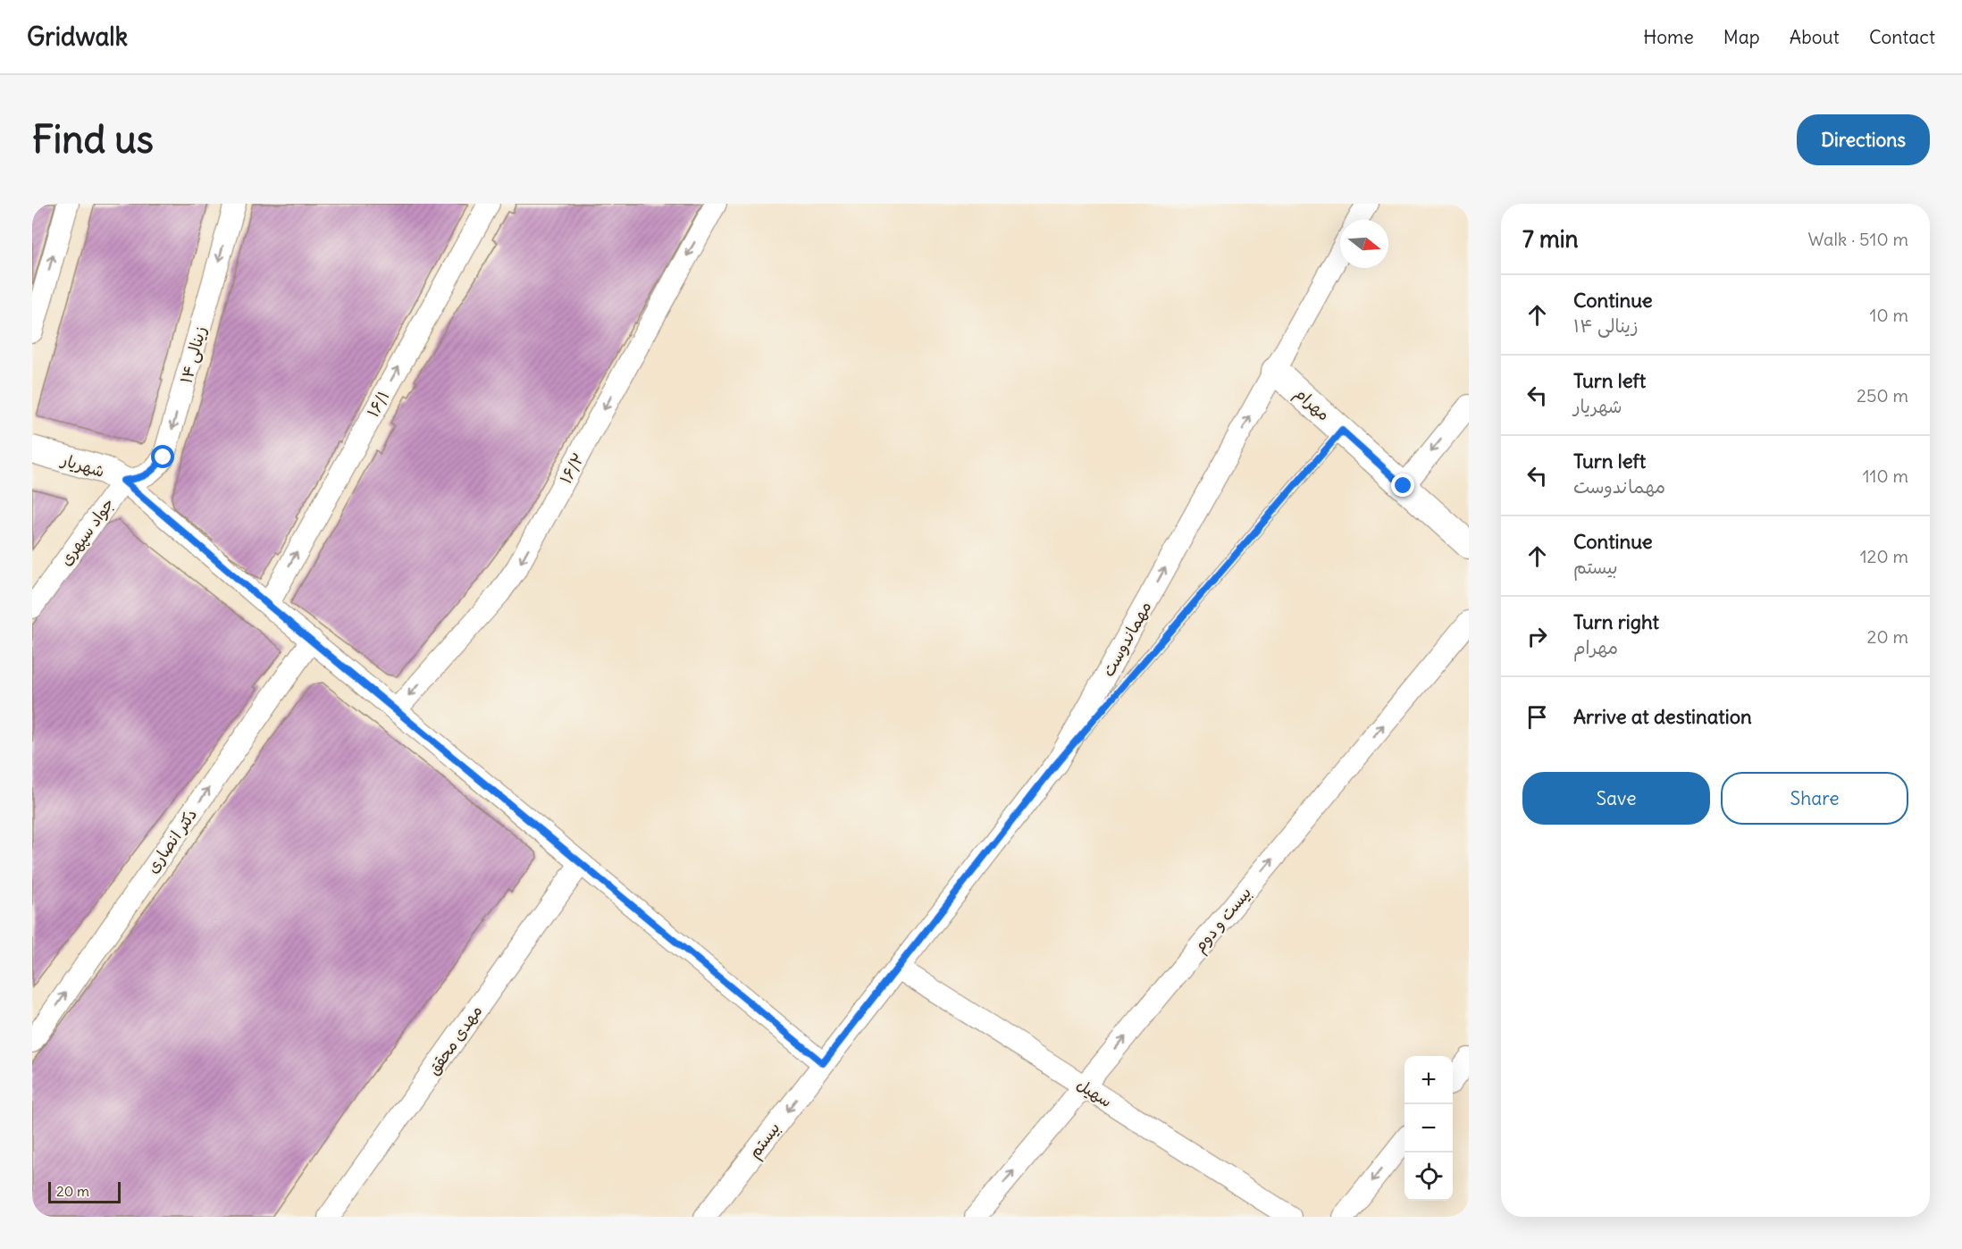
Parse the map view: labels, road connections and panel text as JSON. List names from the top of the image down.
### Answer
{
  "streets": {
    "street": [
      "زینالی ۱۴",
      "۱۶/۱",
      "مهرام",
      "شهریار",
      "۱۶/۲",
      "جواد سپهری",
      "مهماندوست",
      "دکتر انصاری",
      "بیست و دوم",
      "مهدی محقق",
      "سهیل",
      "بیستم"
    ]
  },
  "crossings": [
    ["زینالی ۱۴", "شهریار"],
    ["زینالی ۱۴", "جواد سپهری"],
    ["۱۶/۱", "شهریار"],
    ["مهرام", "مهماندوست"],
    ["شهریار", "۱۶/۲"],
    ["شهریار", "جواد سپهری"],
    ["شهریار", "مهماندوست"],
    ["شهریار", "دکتر انصاری"],
    ["شهریار", "مهدی محقق"],
    ["شهریار", "بیستم"],
    ["مهماندوست", "سهیل"],
    ["مهماندوست", "بیستم"],
    ["بیست و دوم", "سهیل"]
  ],
  "one_way": [
    "۱۶/۱",
    "۱۶/۲",
    "مهماندوست",
    "دکتر انصاری",
    "بیست و دوم",
    "بیستم"
  ],
  "scale_bar": "20 m",
  "north": "right",
  "page": {
    "header": "Gridwalk",
    "nav": [
      "Home",
      "Map",
      "About",
      "Contact"
    ],
    "buttons": [
      "Directions",
      ["Save", "Share"]
    ],
    "title": "Find us",
    "heading": ["7 min", "Walk · 510 m"],
    "list": [
      ["Continue", "زینالی ۱۴", "10 m"],
      ["Turn left", "شهریار", "250 m"],
      ["Turn left", "مهماندوست", "110 m"],
      ["Continue", "بیستم", "120 m"],
      ["Turn right", "مهرام", "20 m"],
      "Arrive at destination"
    ],
    "map_buttons": ["+", "−"],
    "scale": "20 m"
  }
}
